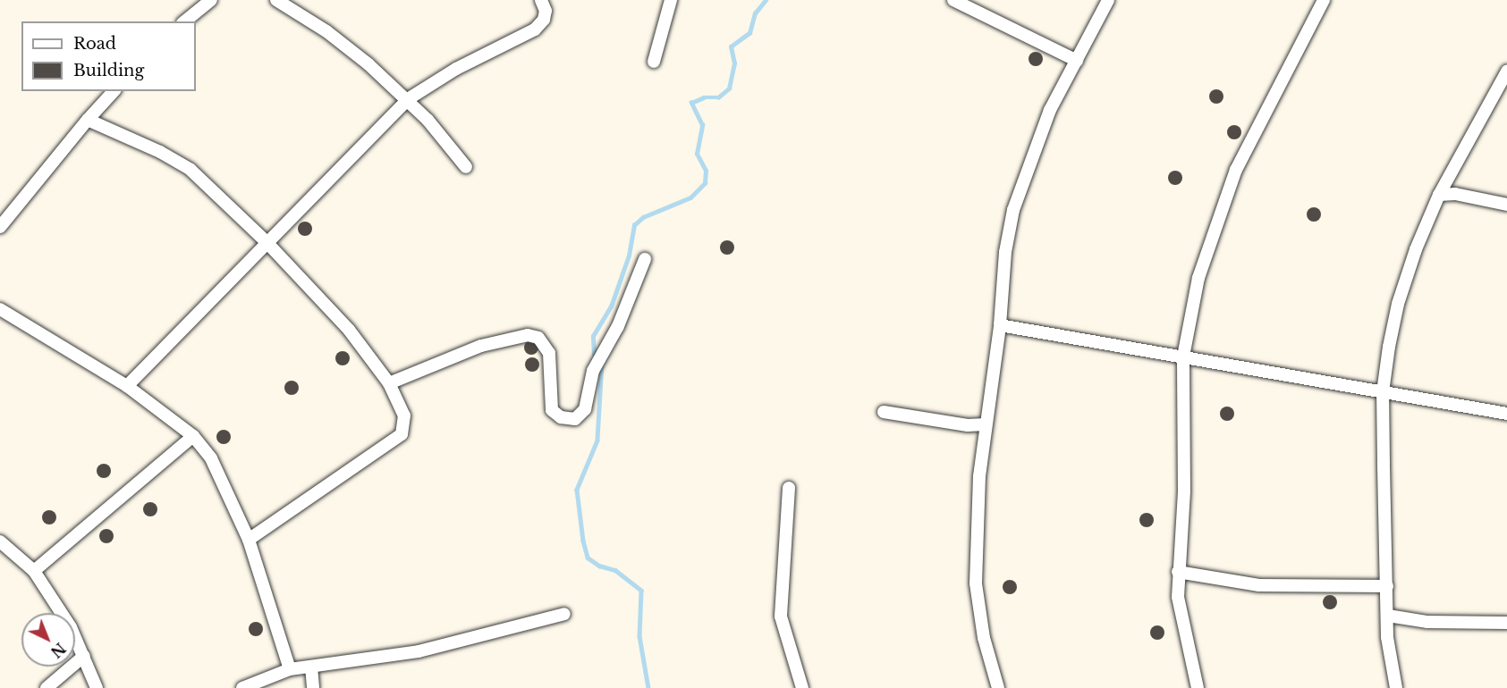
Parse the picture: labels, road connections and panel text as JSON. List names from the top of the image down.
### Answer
{
  "legend": ["Road", "Building"],
  "north": "bottom right"
}
